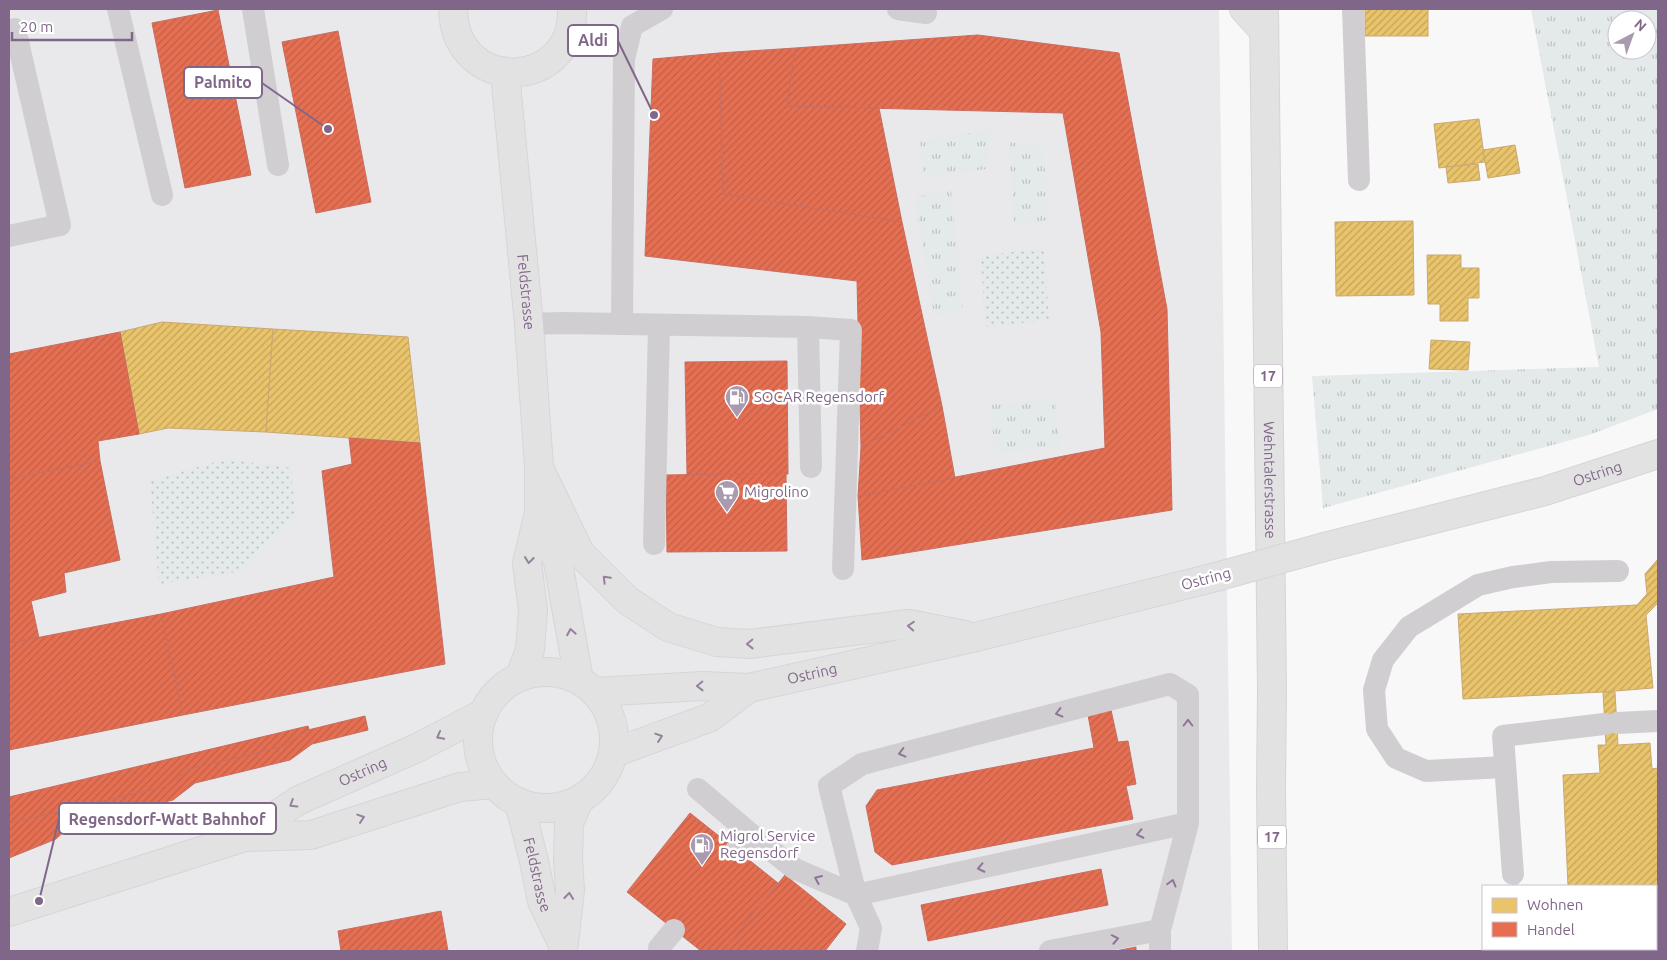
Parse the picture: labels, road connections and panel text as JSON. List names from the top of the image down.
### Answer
{
  "streets": {
    "main road": [
      "Feldstrasse",
      "17",
      "Ostring",
      "Wehntalerstrasse"
    ]
  },
  "crossings": [
    ["Feldstrasse", "Ostring"]
  ],
  "places": {
    "other": ["Aldi", "Palmito", "Regensdorf-Watt Bahnhof"],
    "fuel station": ["SOCAR Regensdorf", "Migrol Service Regensdorf"],
    "supermarket": ["Migrolino"]
  },
  "legend": ["Wohnen", "Handel"],
  "scale_bar": "20 m",
  "north": "top right"
}
